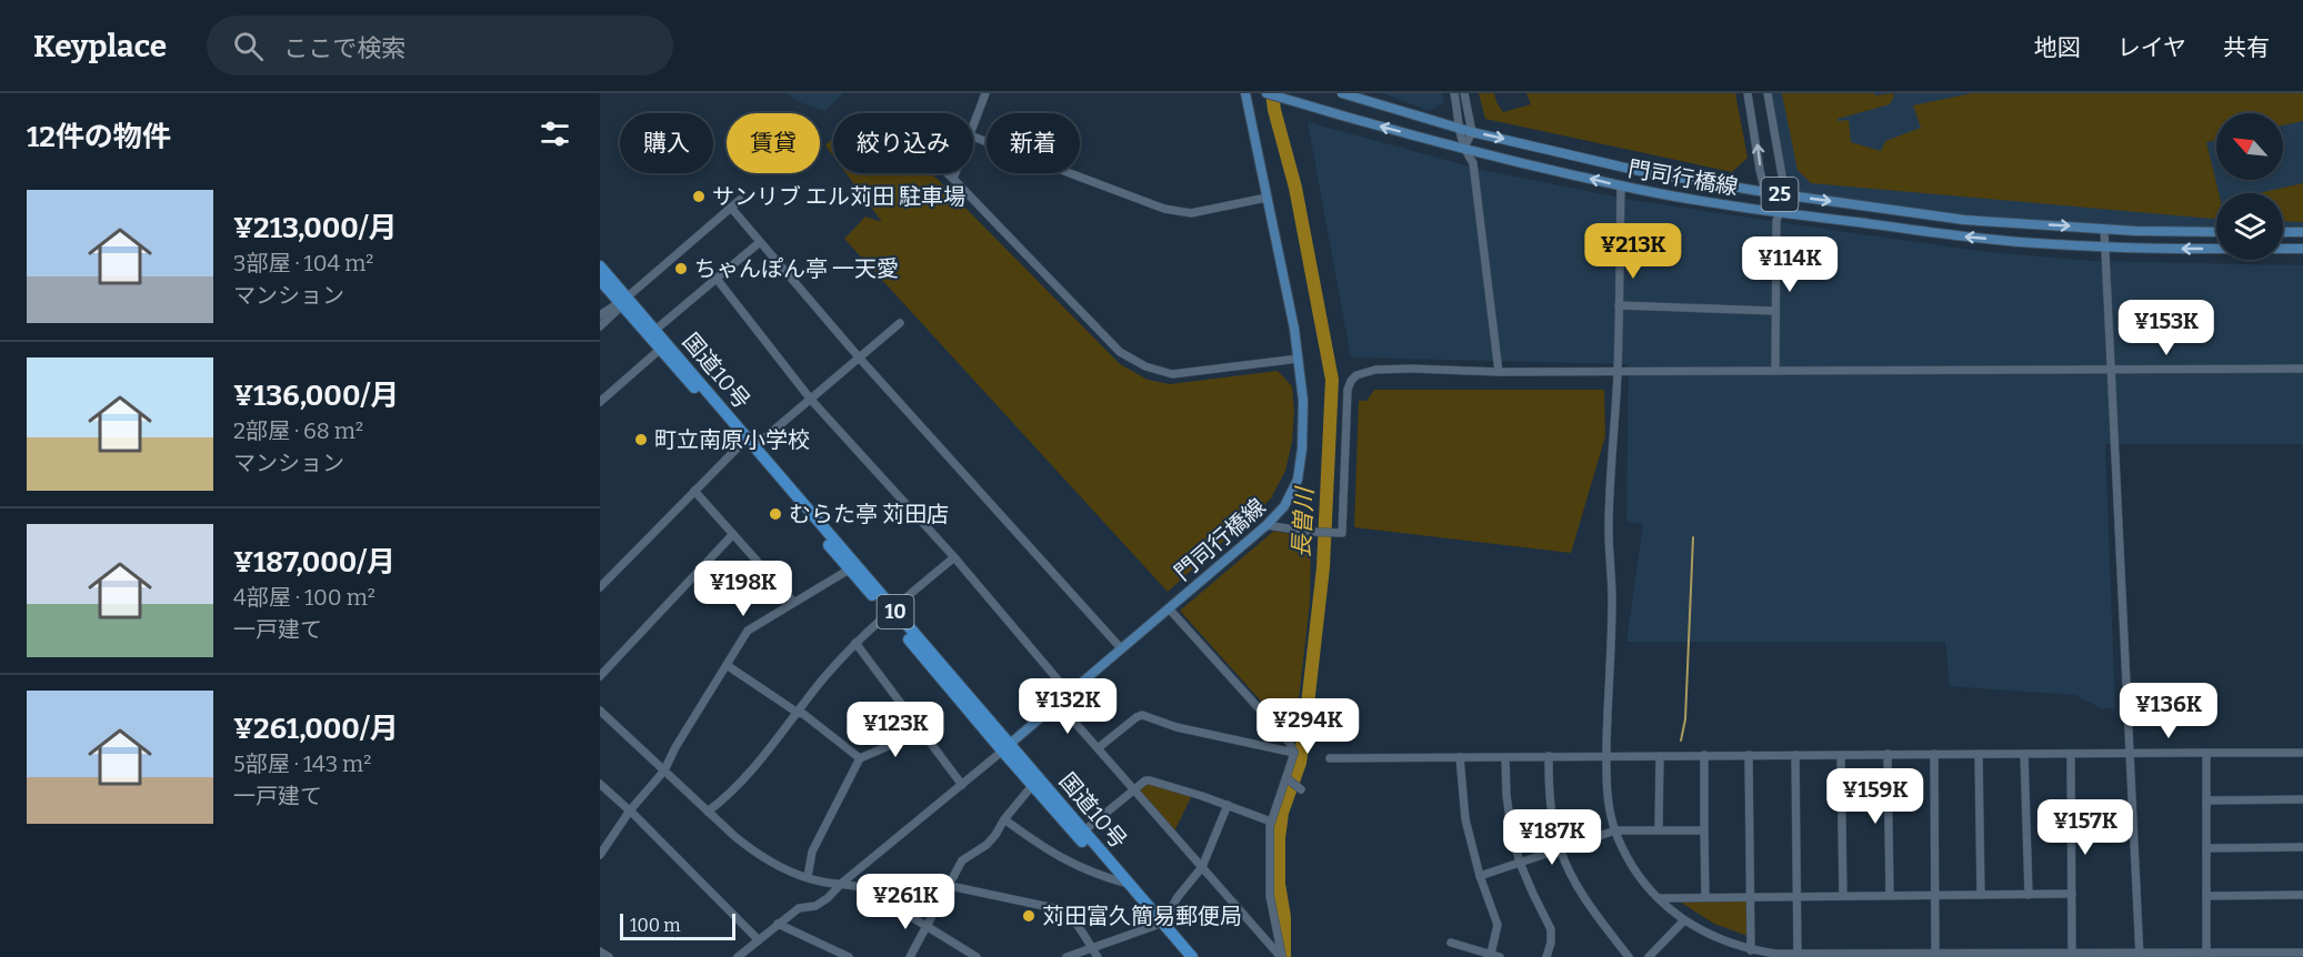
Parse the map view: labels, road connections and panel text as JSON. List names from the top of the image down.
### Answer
{
  "streets": {
    "highway": ["国道10号", "10"],
    "main road": ["門司行橋線", "25"]
  },
  "crossings": [
    ["門司行橋線", "国道10号"]
  ],
  "water": ["長曽川"],
  "places": [
    "サンリブ エル苅田 駐車場",
    "ちゃんぽん亭 一天愛",
    "町立南原小学校",
    "むらた亭 苅田店",
    "苅田富久簡易郵便局"
  ],
  "scale_bar": "100 m",
  "north": "top left",
  "page": {
    "header": "Keyplace",
    "search": "ここで検索",
    "nav": ["地図", "レイヤ", "共有"],
    "heading": "12件の物件",
    "chip": [
      "購入",
      "賃貸",
      "絞り込み",
      "新着"
    ],
    "list": [
      {
        "name": "¥213,000/月",
        "note": "3部屋 · 104 m² · マンション"
      },
      {
        "name": "¥136,000/月",
        "note": "2部屋 · 68 m² · マンション"
      },
      {
        "name": "¥187,000/月",
        "note": "4部屋 · 100 m² · 一戸建て"
      },
      {
        "name": "¥261,000/月",
        "note": "5部屋 · 143 m² · 一戸建て"
      }
    ],
    "price": [
      "¥213K",
      "¥114K",
      "¥153K",
      "¥198K",
      "¥132K",
      "¥136K",
      "¥294K",
      "¥123K",
      "¥159K",
      "¥157K",
      "¥187K",
      "¥261K"
    ],
    "scale": "100 m"
  }
}
